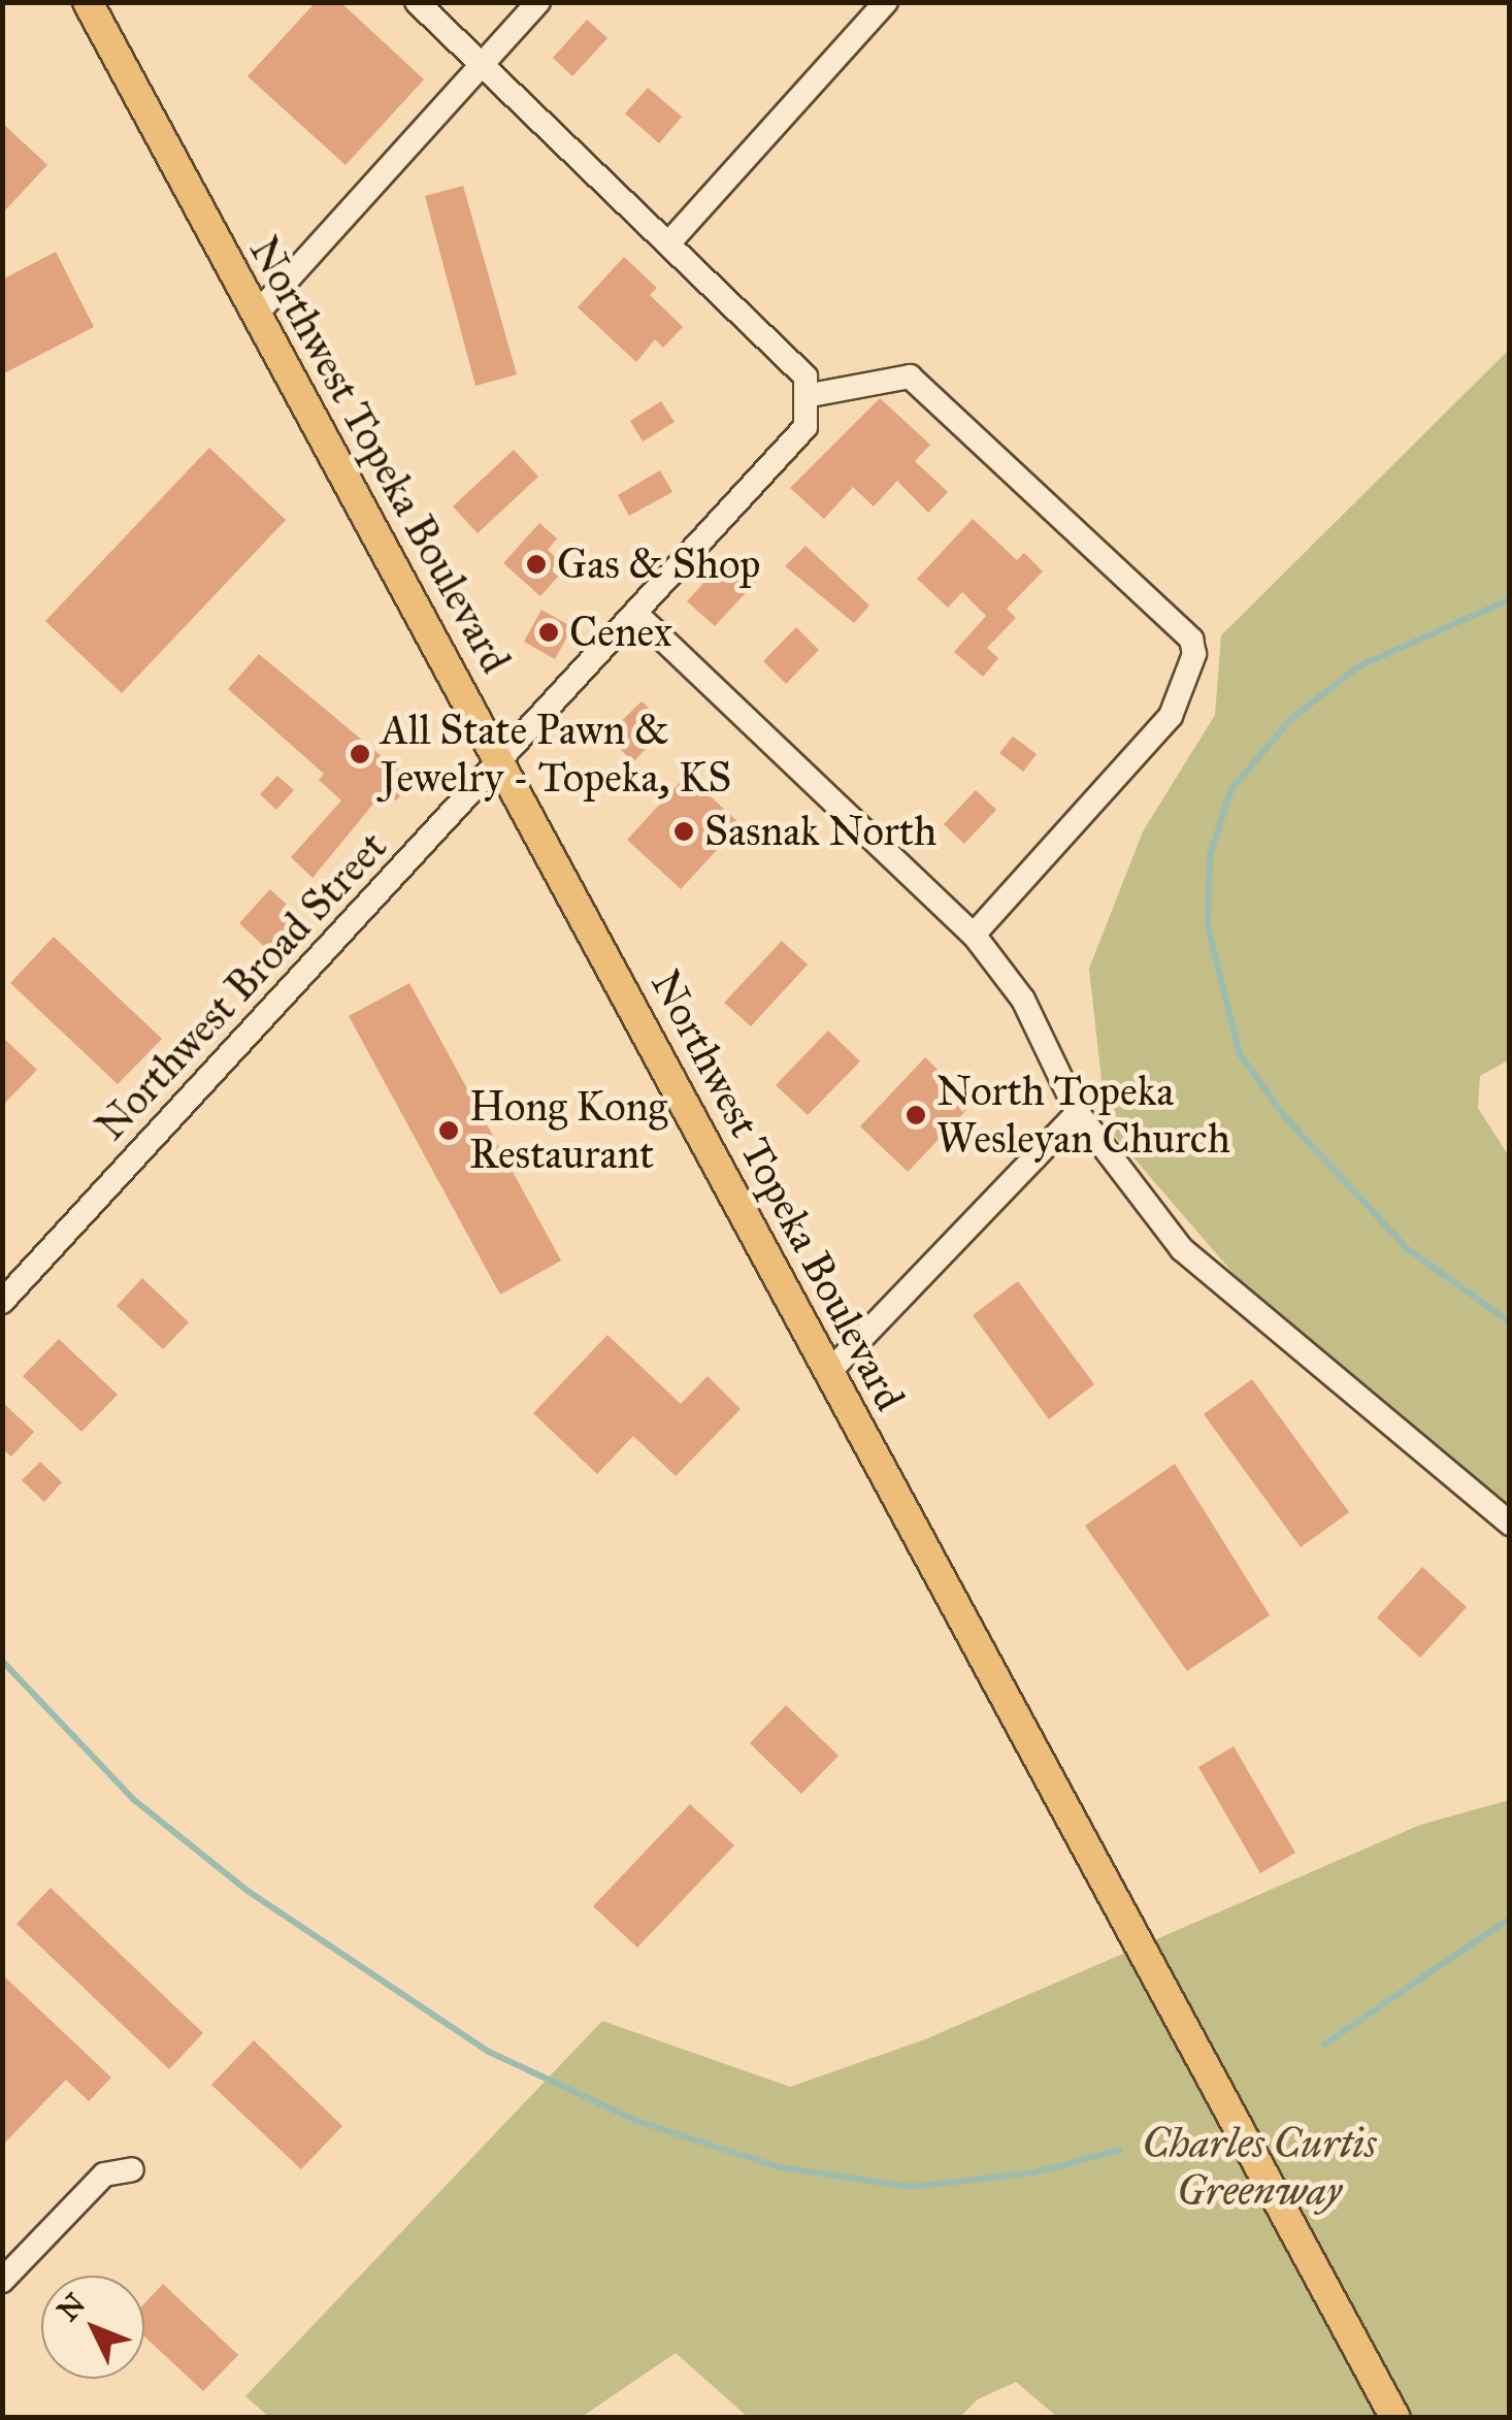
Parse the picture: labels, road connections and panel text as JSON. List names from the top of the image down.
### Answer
{
  "streets": {
    "main road": ["Northwest Topeka Boulevard"],
    "street": ["Northwest Broad Street"]
  },
  "crossings": [
    ["Northwest Topeka Boulevard", "Northwest Broad Street"]
  ],
  "parks": ["Charles Curtis Greenway"],
  "places": [
    "Gas & Shop",
    "Cenex",
    "All State Pawn & Jewelry - Topeka, KS",
    "Sasnak North",
    "North Topeka Wesleyan Church",
    "Hong Kong Restaurant"
  ],
  "north": "top left"
}
